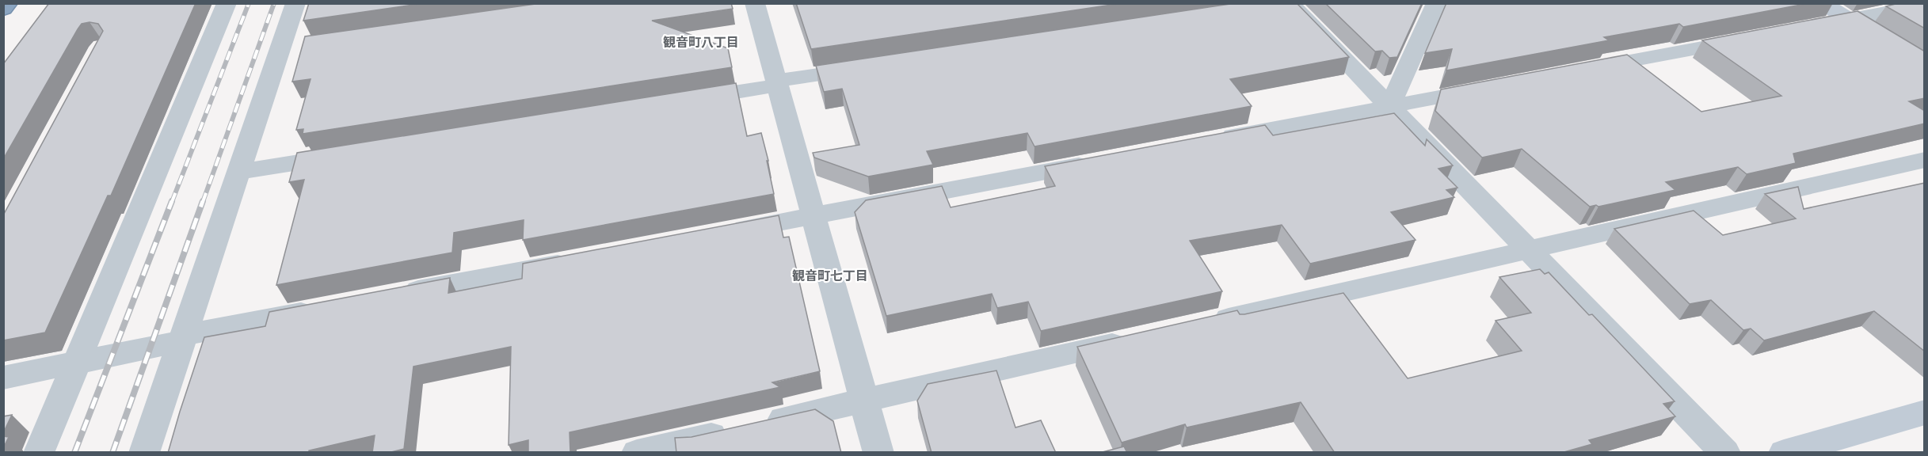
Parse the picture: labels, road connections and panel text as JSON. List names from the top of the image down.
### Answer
{
  "districts": ["観音町八丁目", "観音町七丁目"]
}
